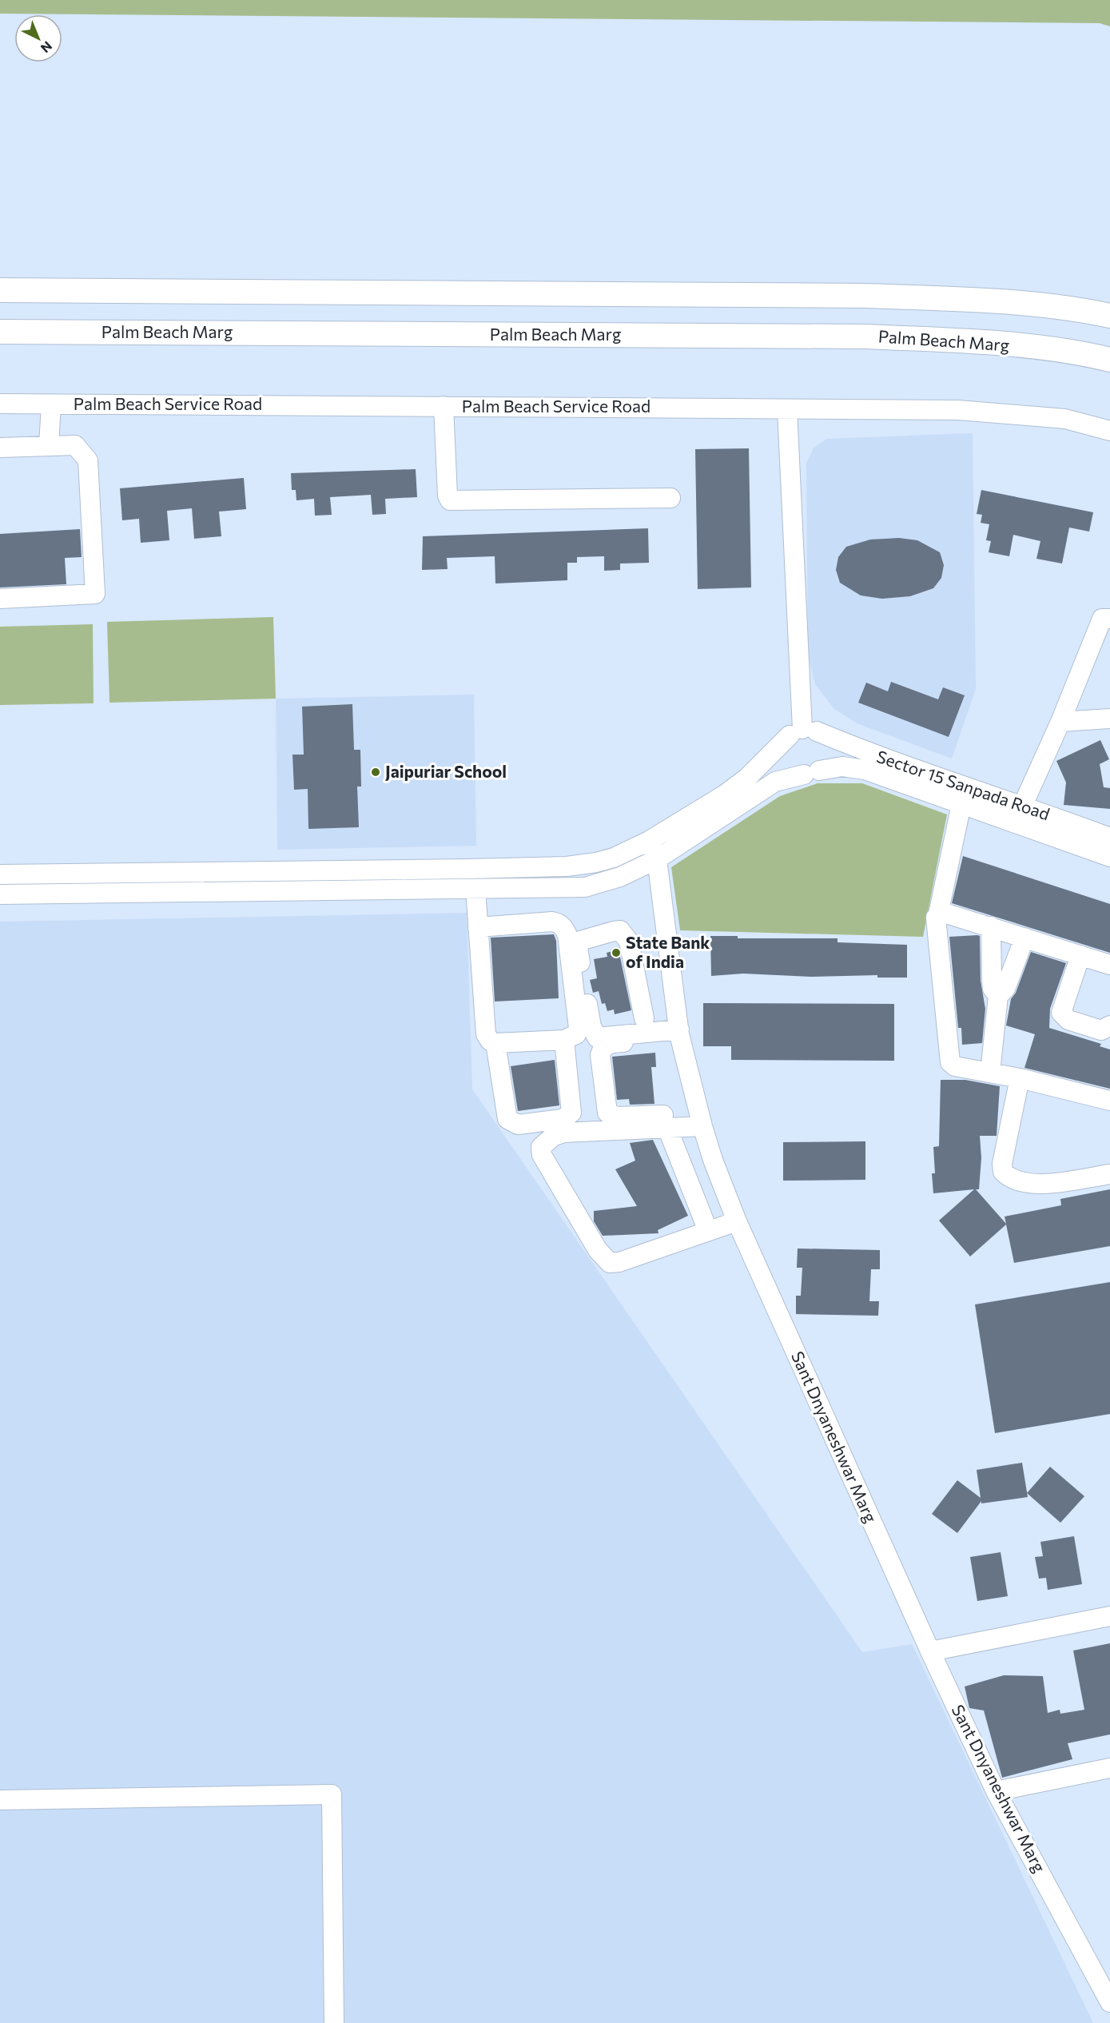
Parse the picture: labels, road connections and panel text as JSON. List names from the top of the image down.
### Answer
{
  "streets": {
    "main road": ["Palm Beach Marg"],
    "street": ["Palm Beach Service Road", "Sector 15 Sanpada Road", "Sant Dnyaneshwar Marg"]
  },
  "crossings": [
    ["Sector 15 Sanpada Road", "Sant Dnyaneshwar Marg"]
  ],
  "places": ["Jaipuriar School", "State Bank of India"],
  "north": "bottom right"
}
